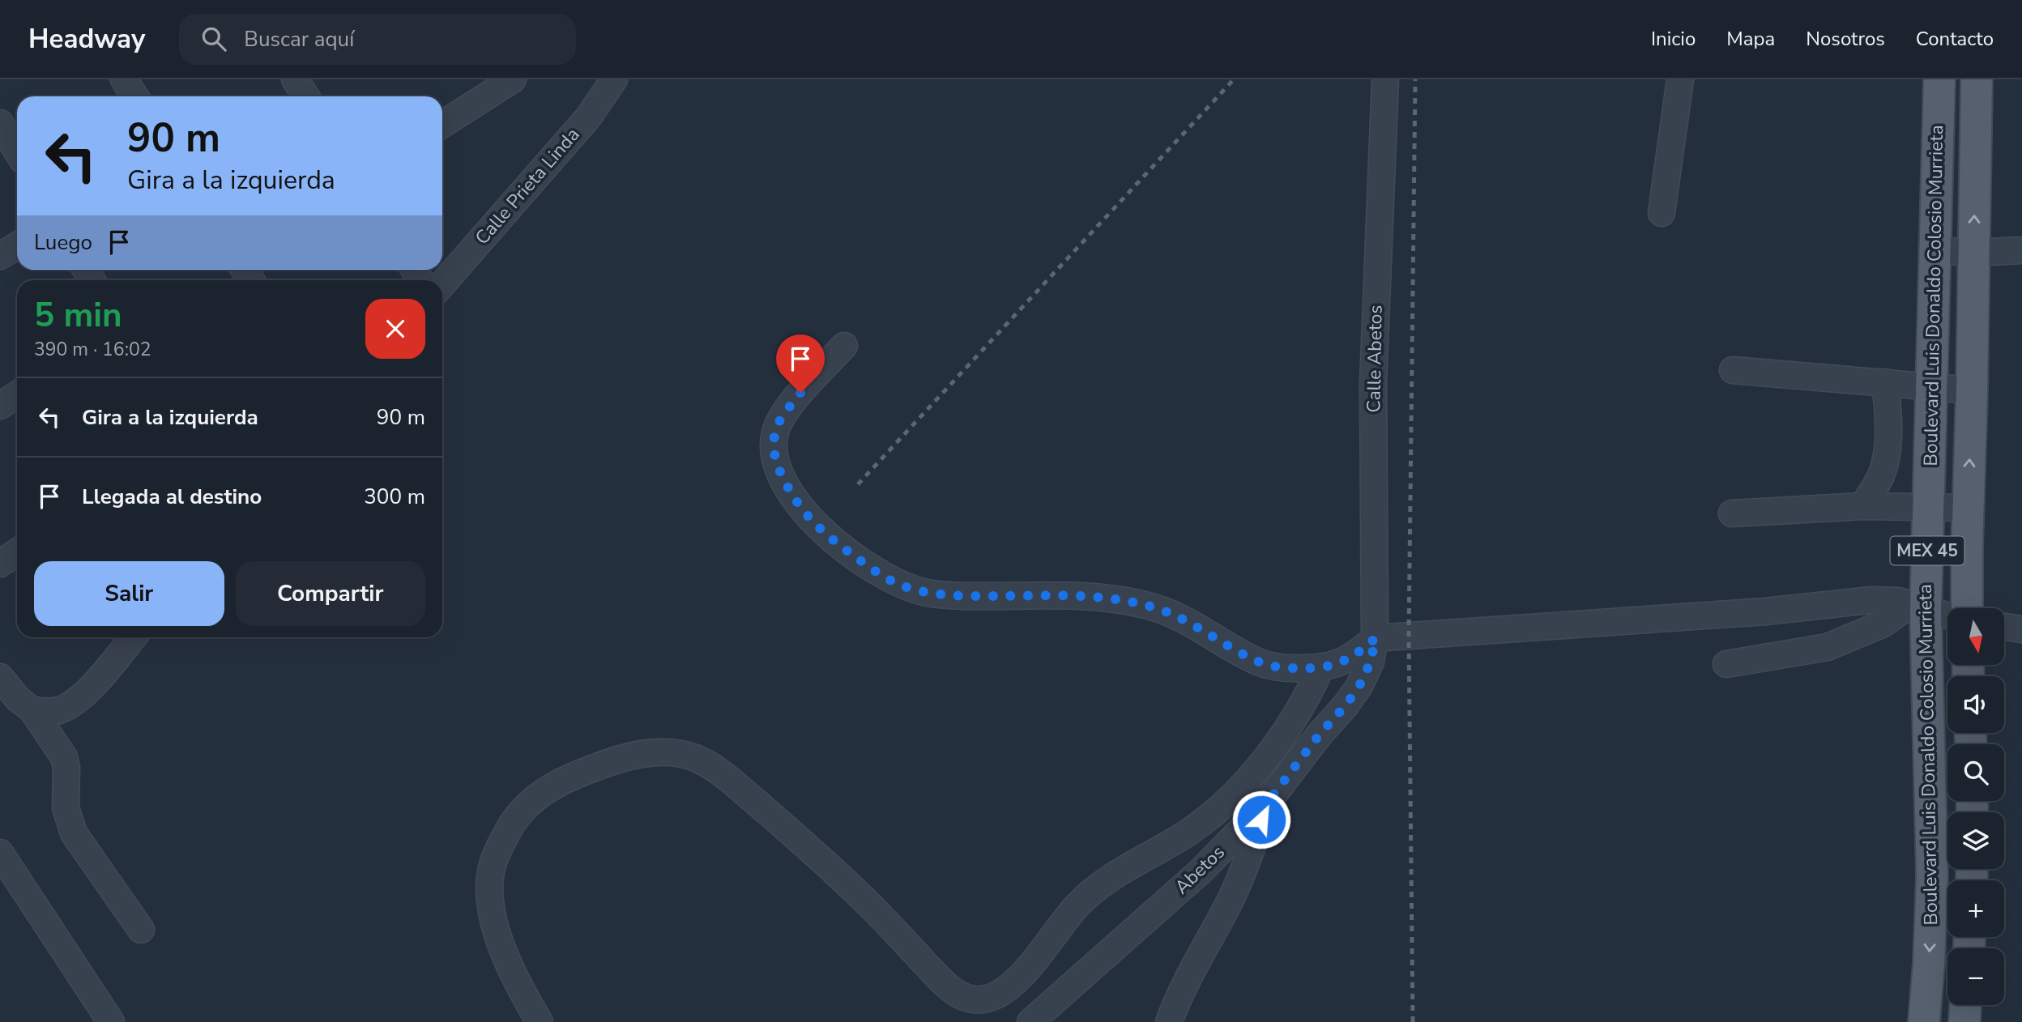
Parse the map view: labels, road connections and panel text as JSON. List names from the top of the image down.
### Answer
{
  "streets": {
    "main road": ["Boulevard Luis Donaldo Colosio Murrieta", "MEX 45"],
    "street": ["Calle Prieta Linda", "Calle Abetos", "Abetos"]
  },
  "crossings": [
    ["Calle Abetos", "Abetos"]
  ],
  "north": "bottom",
  "page": {
    "header": "Headway",
    "search": "Buscar aquí",
    "nav": [
      "Inicio",
      "Mapa",
      "Nosotros",
      "Contacto"
    ],
    "turn": ["90 m", "Gira a la izquierda"],
    "then": "Luego",
    "heading": ["5 min", "390 m · 16:02"],
    "list": [
      {
        "name": "Gira a la izquierda",
        "value": "90 m"
      },
      {
        "name": "Llegada al destino",
        "value": "300 m"
      }
    ],
    "buttons": ["Salir", "Compartir"],
    "map_buttons": ["+", "−"]
  }
}
